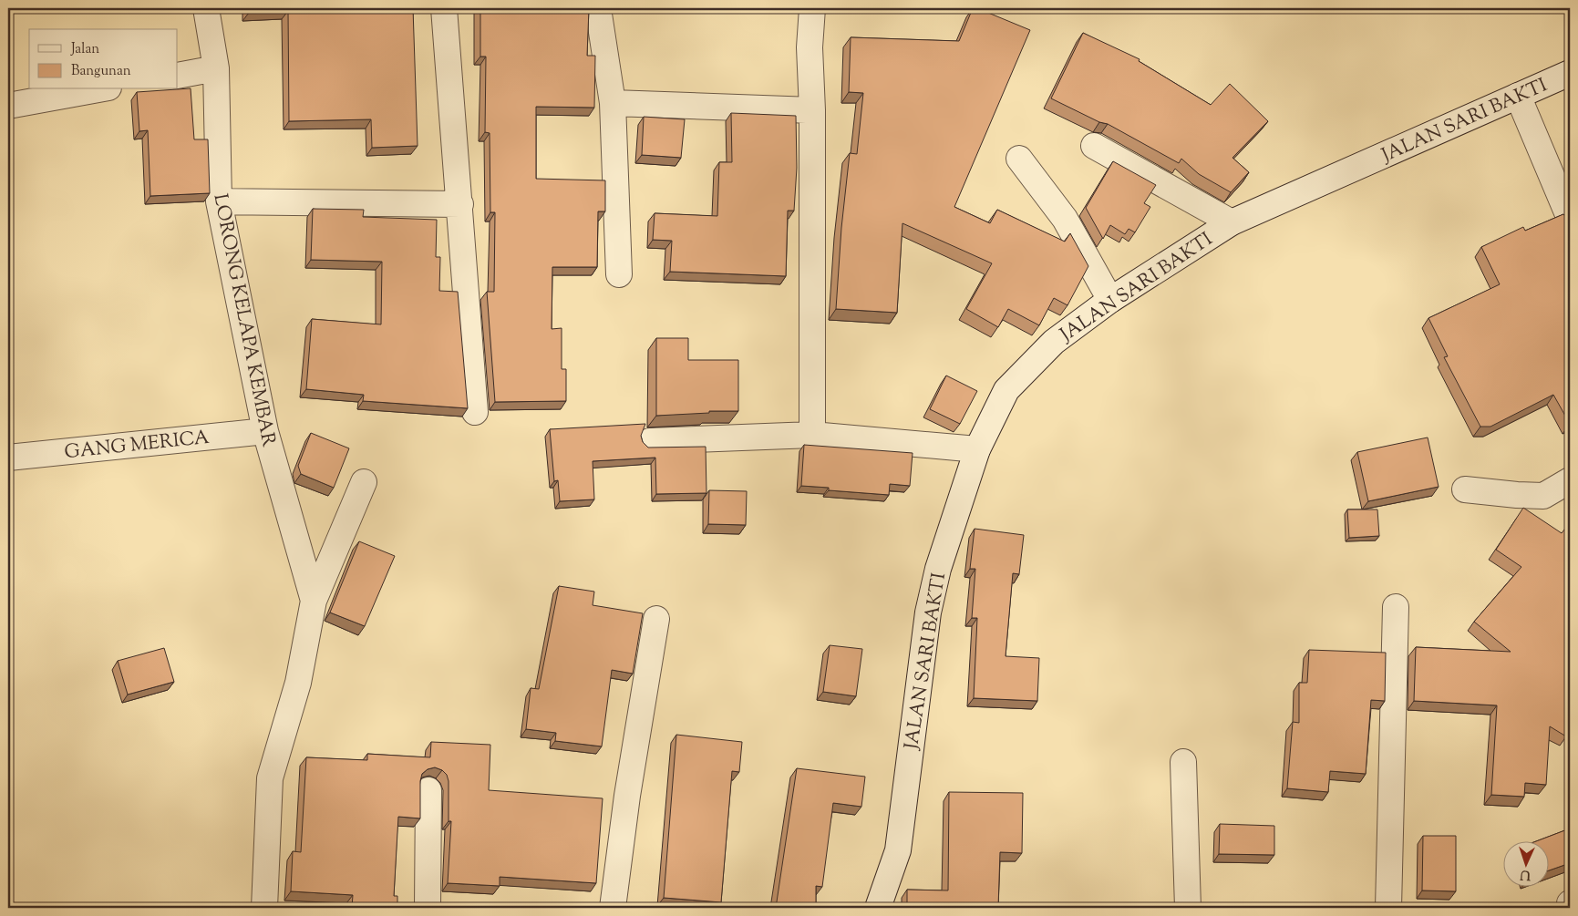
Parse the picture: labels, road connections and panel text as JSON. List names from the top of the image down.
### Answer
{
  "streets": {
    "street": ["JALAN SARI BAKTI", "LORONG KELAPA KEMBAR", "GANG MERICA"]
  },
  "crossings": [
    ["LORONG KELAPA KEMBAR", "GANG MERICA"]
  ],
  "legend": ["Jalan", "Bangunan"],
  "north": "bottom"
}
